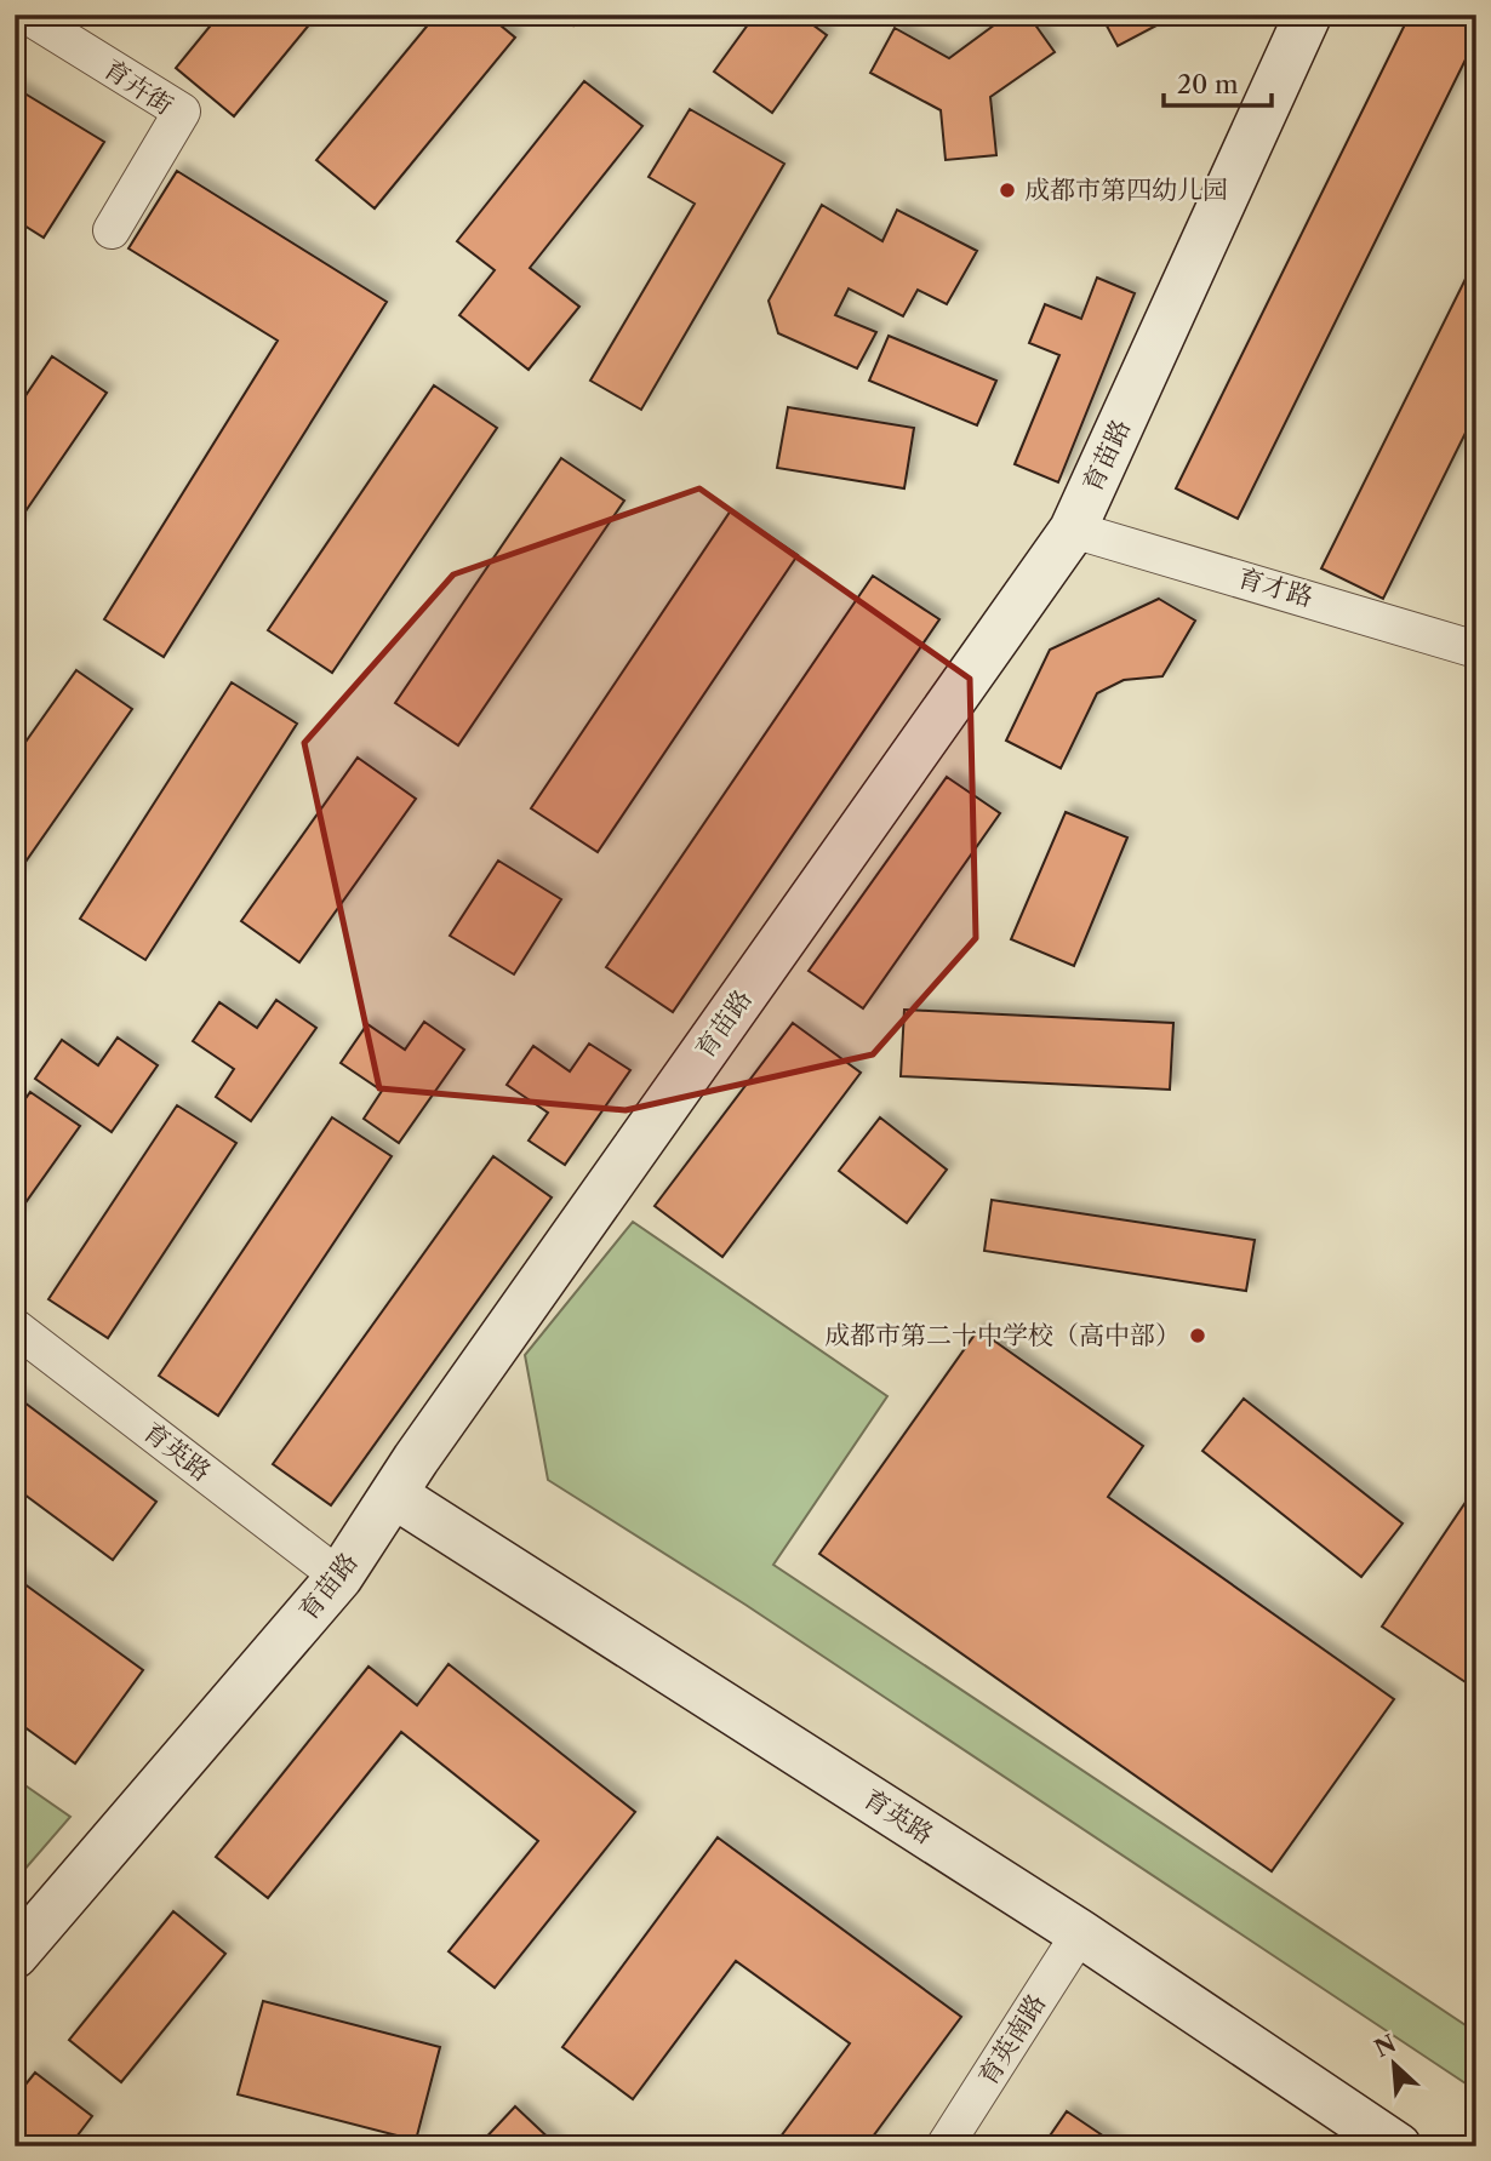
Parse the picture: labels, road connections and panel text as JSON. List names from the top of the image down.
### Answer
{
  "streets": {
    "street": [
      "育卉街",
      "育苗路",
      "育才路",
      "育英路",
      "育英南路"
    ]
  },
  "crossings": [
    ["育苗路", "育才路"],
    ["育苗路", "育英路"],
    ["育英路", "育英南路"]
  ],
  "places": ["成都市第四幼儿园", "成都市第二十中学校（高中部）"],
  "scale_bar": "20 m",
  "north": "top left"
}
